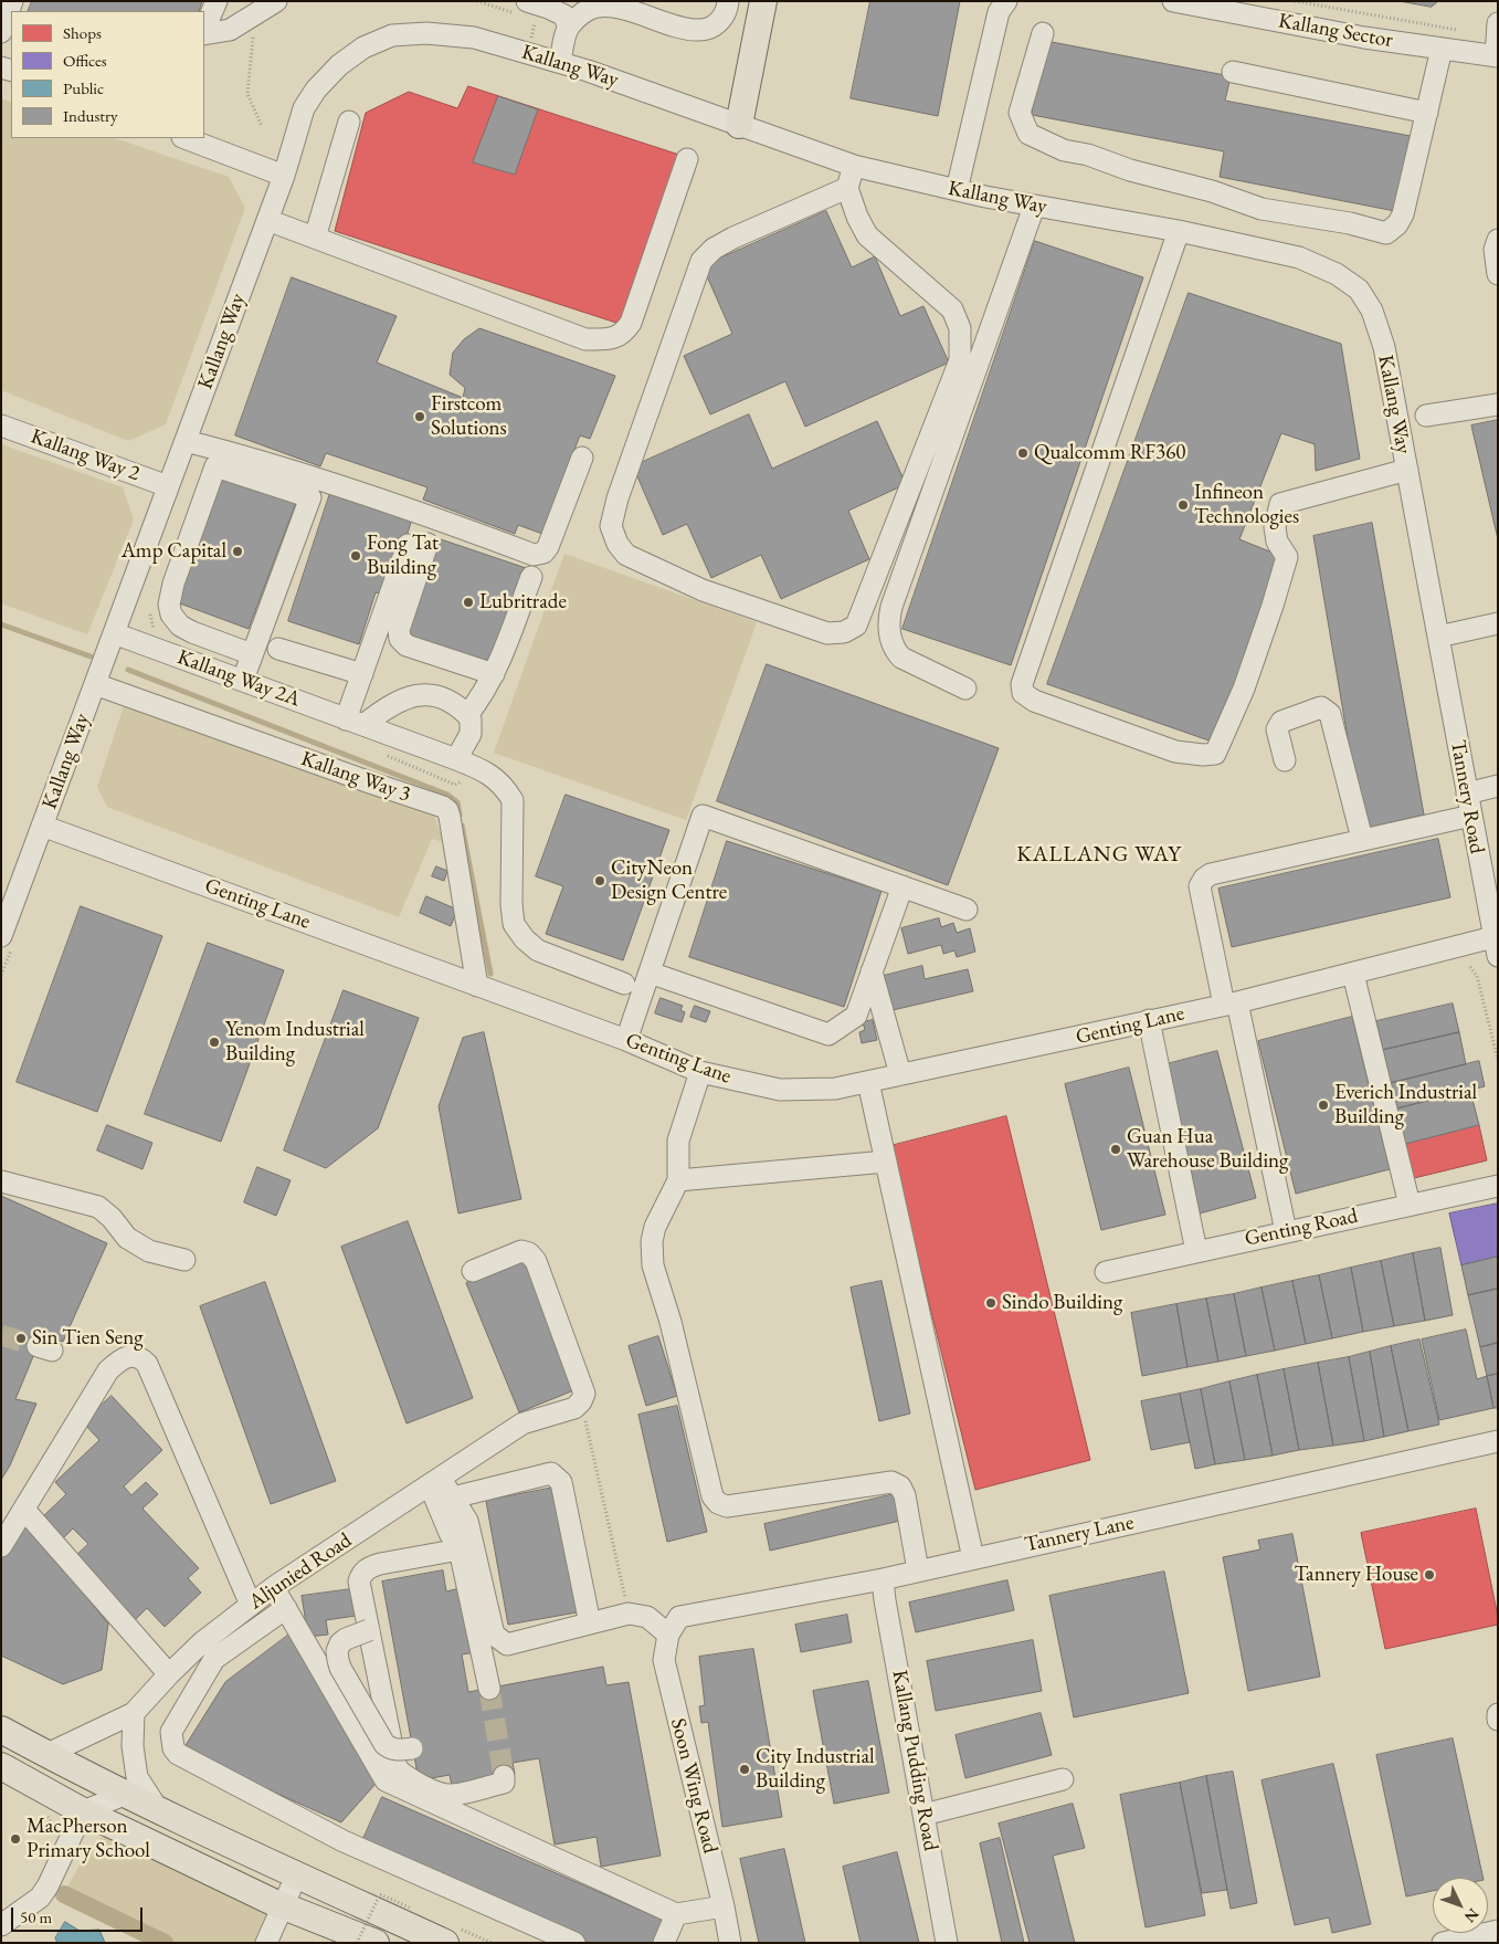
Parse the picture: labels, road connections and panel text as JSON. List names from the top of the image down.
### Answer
{
  "streets": {
    "street": [
      "Kallang Sector",
      "Kallang Way",
      "Kallang Way 2",
      "Kallang Way 2A",
      "Kallang Way 3",
      "Tannery Road",
      "Genting Lane",
      "Genting Road",
      "Tannery Lane",
      "Aljunied Road",
      "Kallang Pudding Road",
      "Soon Wing Road"
    ]
  },
  "crossings": [
    ["Kallang Way", "Kallang Way 2"],
    ["Kallang Way", "Kallang Way 2A"],
    ["Kallang Way", "Kallang Way 3"],
    ["Kallang Way", "Tannery Road"],
    ["Kallang Way", "Genting Lane"],
    ["Kallang Way 3", "Genting Lane"],
    ["Tannery Road", "Genting Lane"],
    ["Tannery Lane", "Kallang Pudding Road"],
    ["Tannery Lane", "Soon Wing Road"]
  ],
  "districts": ["KALLANG WAY"],
  "places": [
    "Firstcom Solutions",
    "Qualcomm RF360",
    "Infineon Technologies",
    "Amp Capital",
    "Fong Tat Building",
    "Lubritrade",
    "CityNeon Design Centre",
    "Yenom Industrial Building",
    "Everich Industrial Building",
    "Guan Hua Warehouse Building",
    "Sindo Building",
    "Sin Tien Seng",
    "Tannery House",
    "City Industrial Building",
    "MacPherson Primary School"
  ],
  "legend": [
    "Shops",
    "Offices",
    "Public",
    "Industry"
  ],
  "scale_bar": "50 m",
  "north": "bottom right"
}
